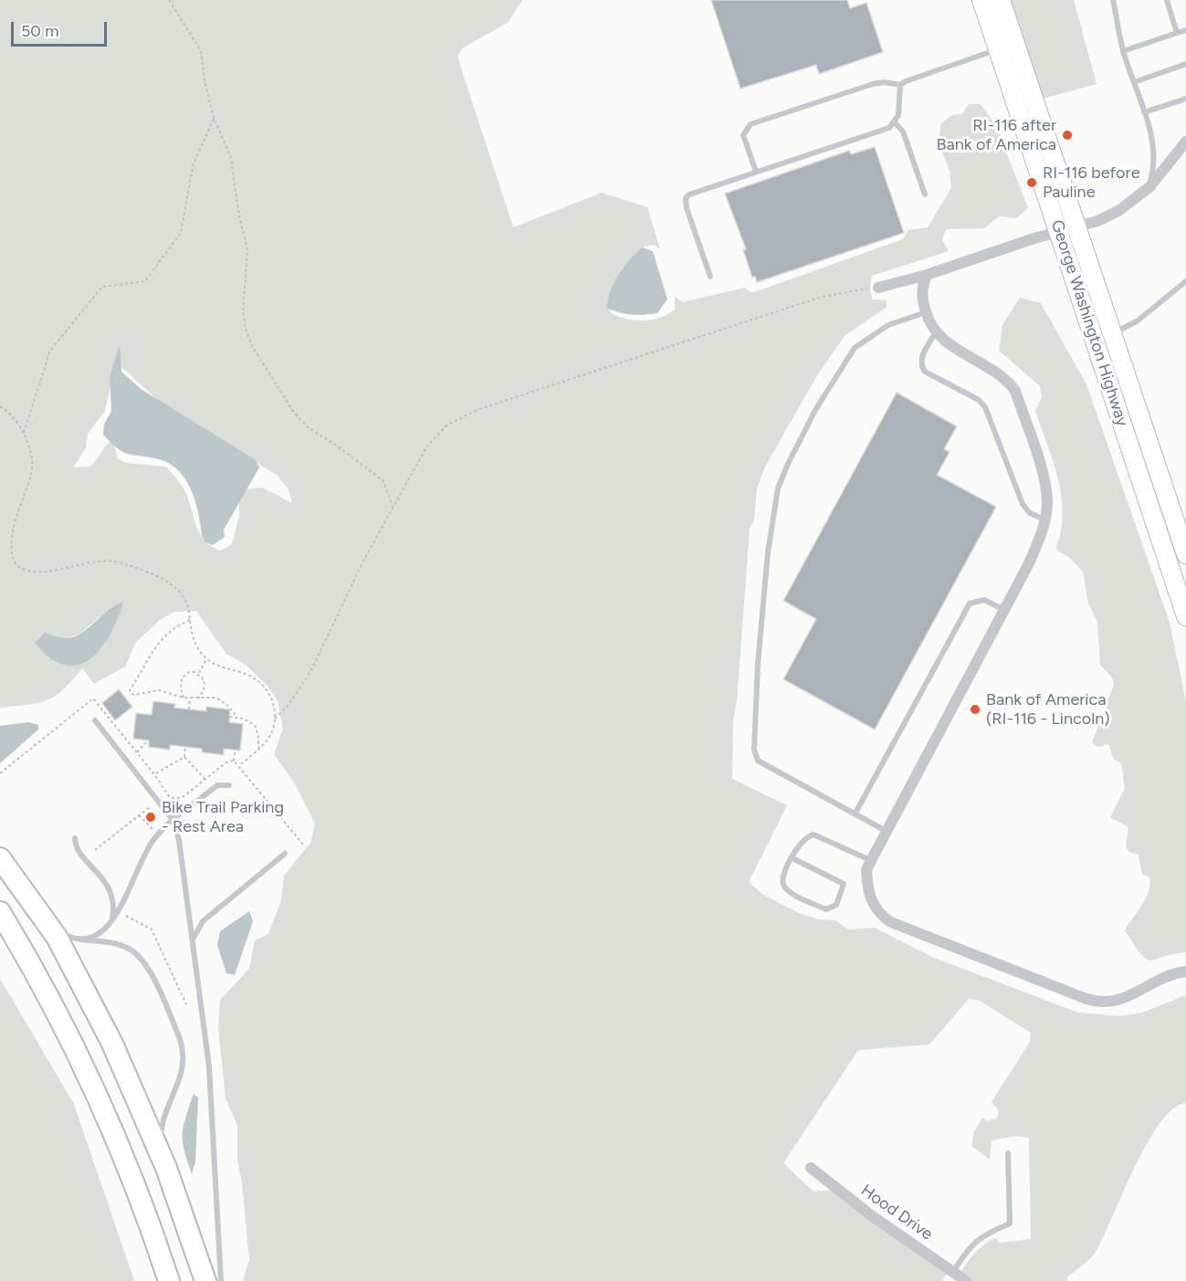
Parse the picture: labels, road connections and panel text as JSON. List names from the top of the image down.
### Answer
{
  "streets": {
    "main road": ["George Washington Highway"],
    "street": ["Hood Drive"]
  },
  "places": [
    "RI-116 after Bank of America",
    "RI-116 before Pauline",
    "Bank of America (RI-116 - Lincoln)",
    "Bike Trail Parking - Rest Area"
  ],
  "scale_bar": "50 m"
}
